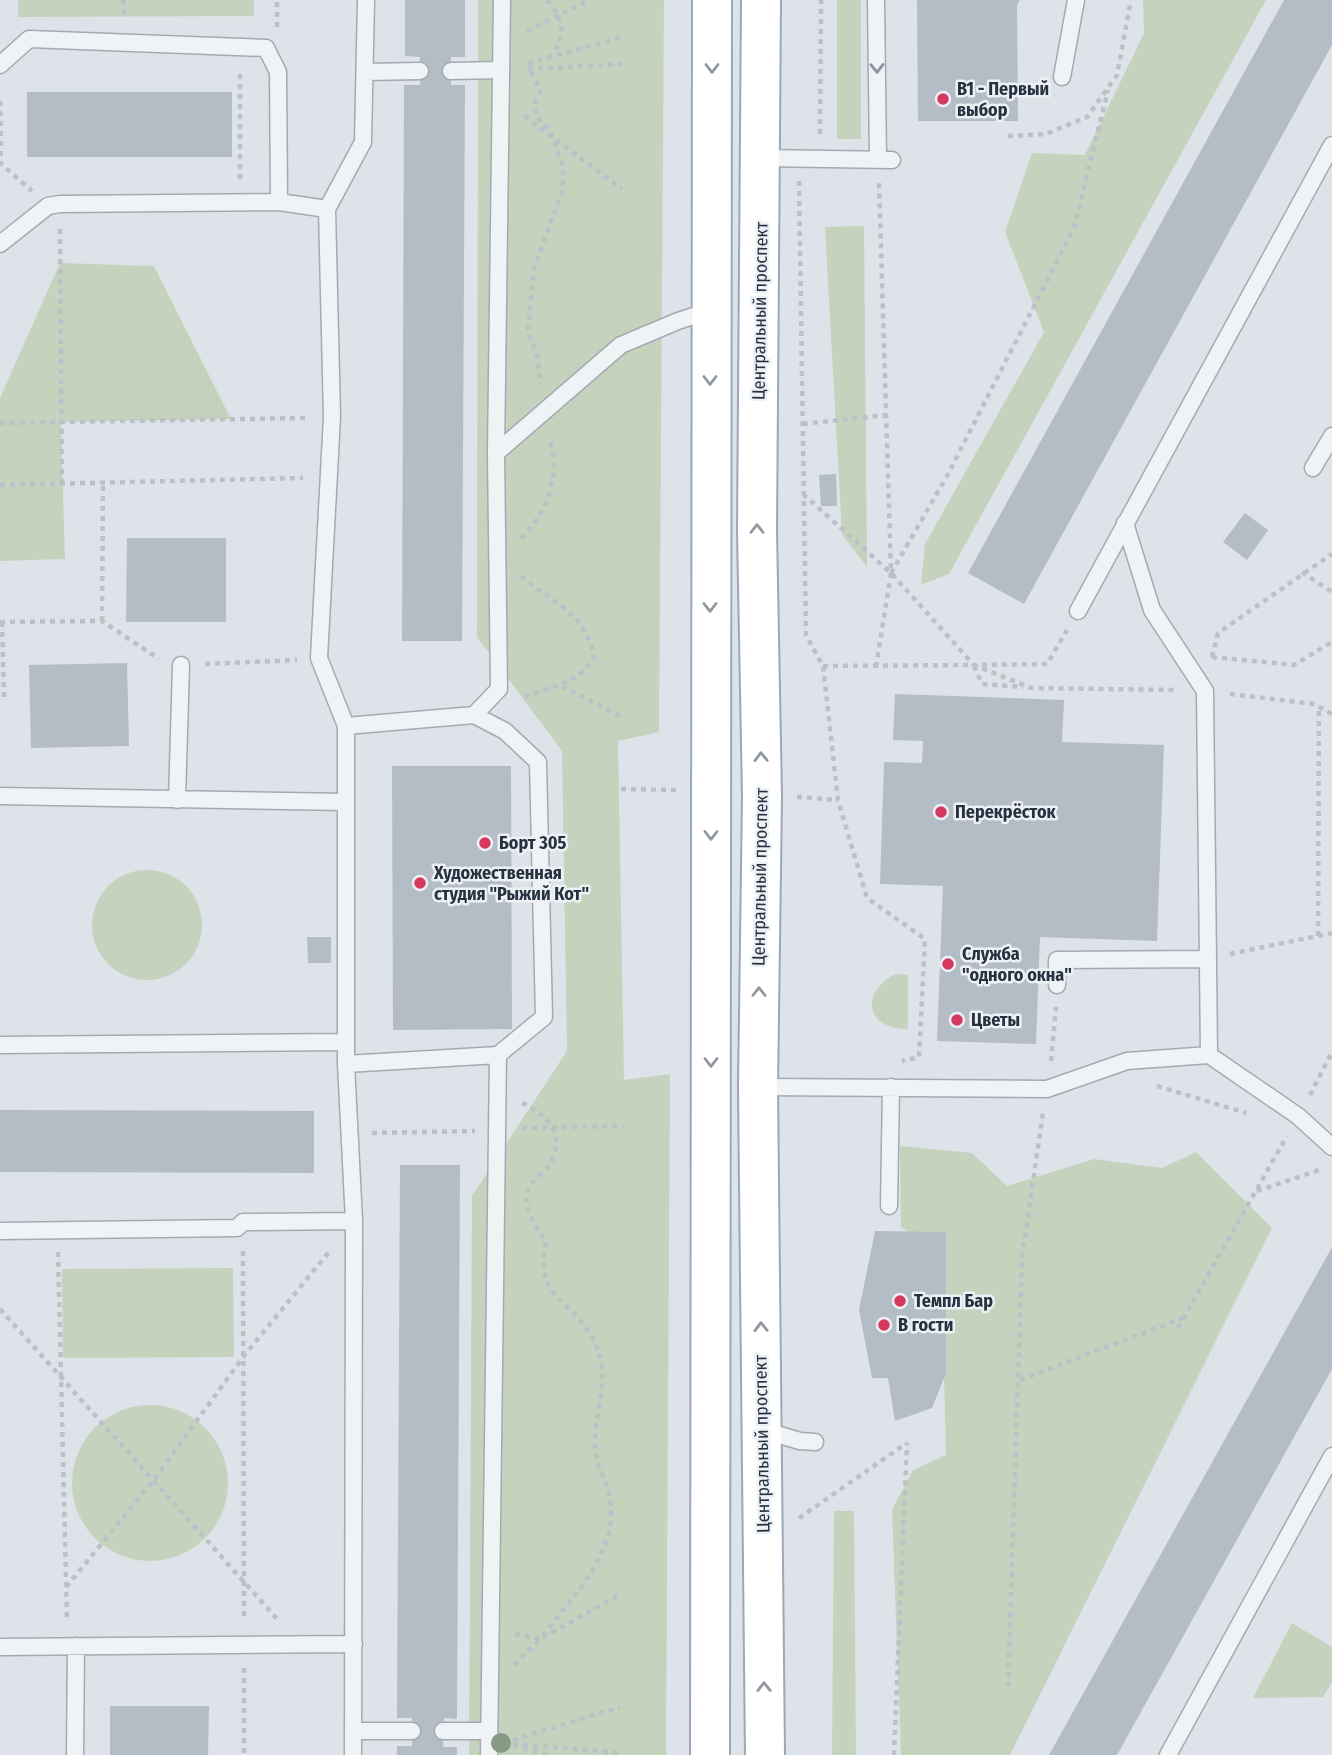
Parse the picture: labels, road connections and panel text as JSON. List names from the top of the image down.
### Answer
{
  "streets": {
    "main road": ["Центральный проспект"]
  },
  "places": [
    "В1 - Первый выбор",
    "Перекрёсток",
    "Борт 305",
    "Художественная студия \"Рыжий Кот\"",
    "Служба \"одного окна\"",
    "Цветы",
    "Темпл Бар",
    "В гости"
  ]
}
